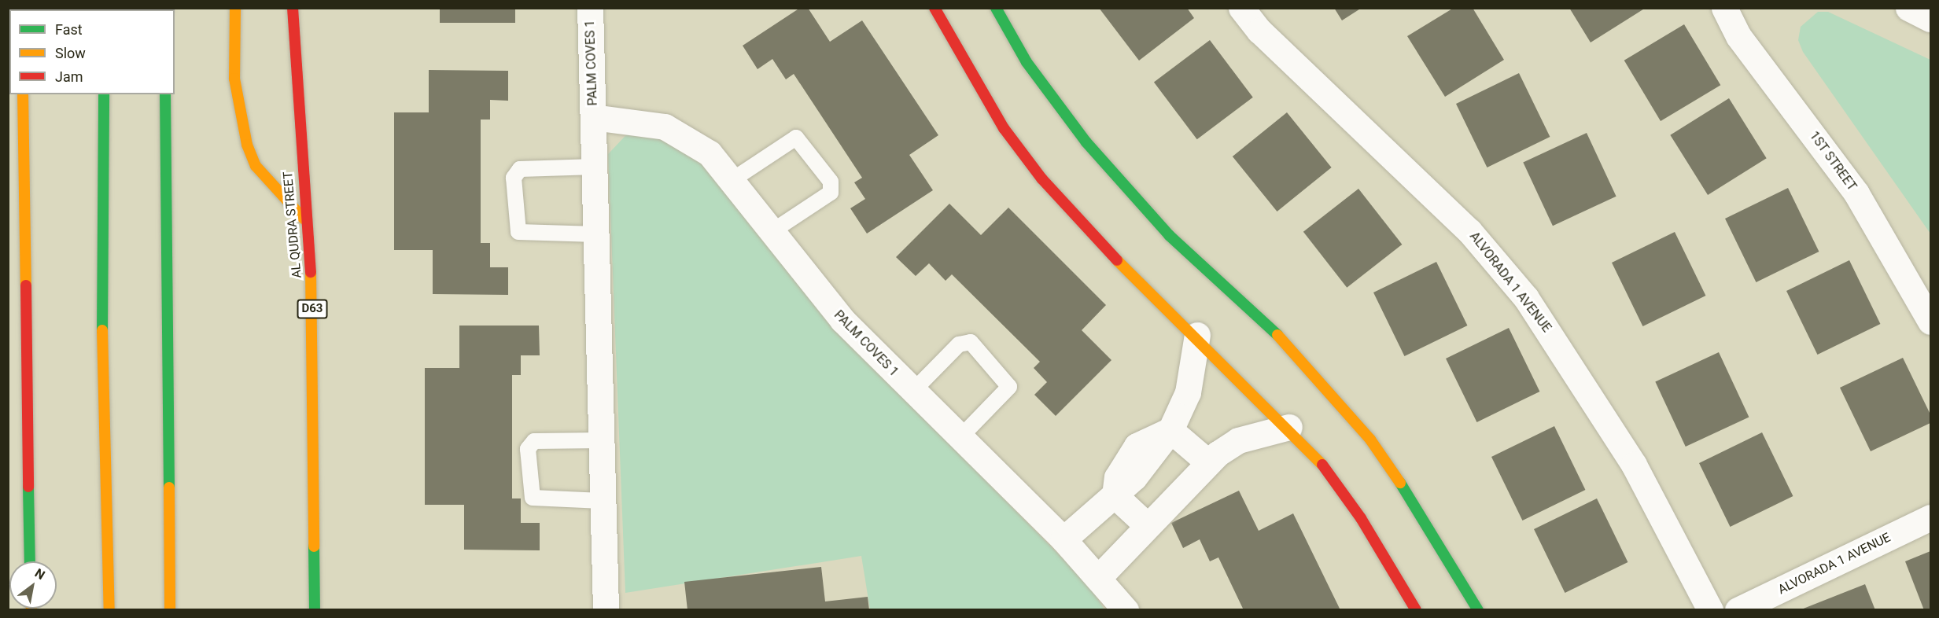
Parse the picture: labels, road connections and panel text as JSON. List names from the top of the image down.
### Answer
{
  "streets": {
    "main road": ["AL QUDRA STREET", "D63"],
    "street": ["PALM COVES 1", "1ST STREET", "ALVORADA 1 AVENUE"]
  },
  "legend": ["Fast", "Slow", "Jam"],
  "north": "top right"
}
